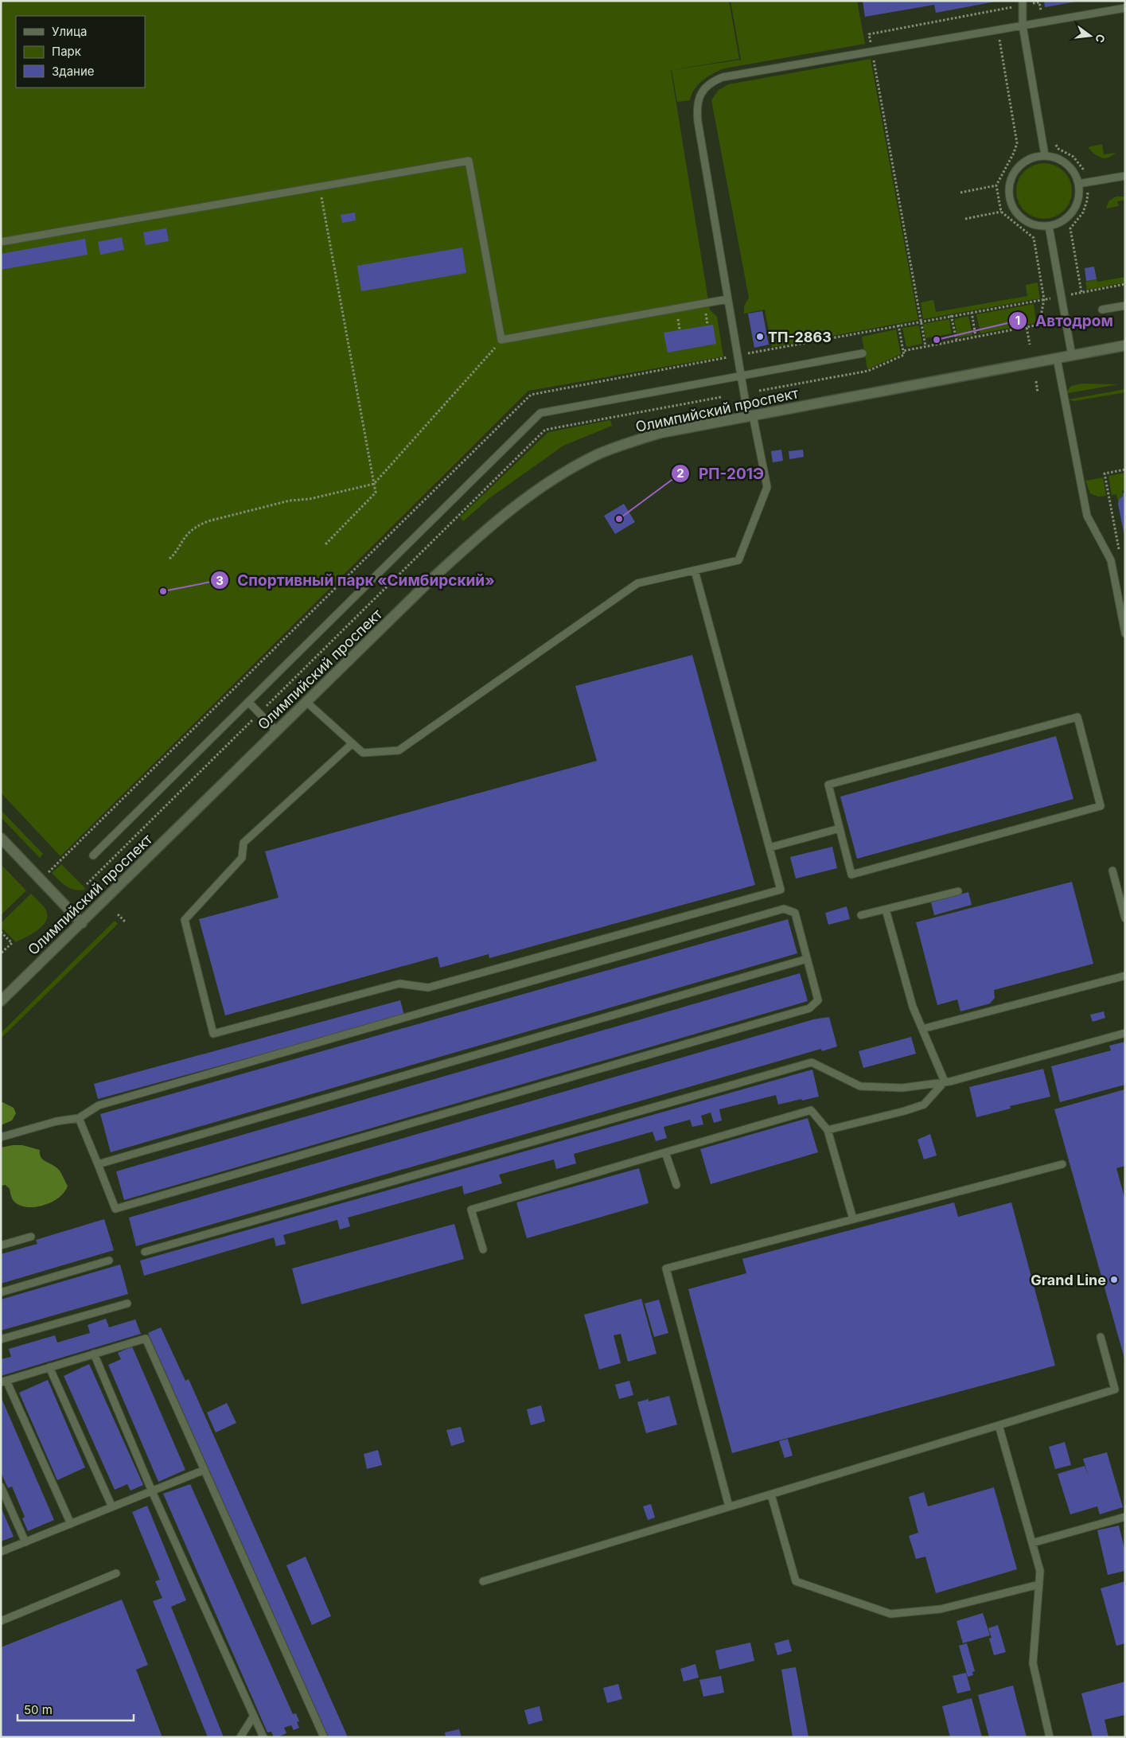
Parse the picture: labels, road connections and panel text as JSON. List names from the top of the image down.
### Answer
{
  "streets": {
    "street": ["Олимпийский проспект"]
  },
  "places": [
    "ТП-2863",
    "Автодром",
    "РП-201Э",
    "Спортивный парк «Симбирский»",
    "Grand Line"
  ],
  "legend": ["Улица", "Парк", "Здание"],
  "scale_bar": "50 m",
  "north": "right"
}
